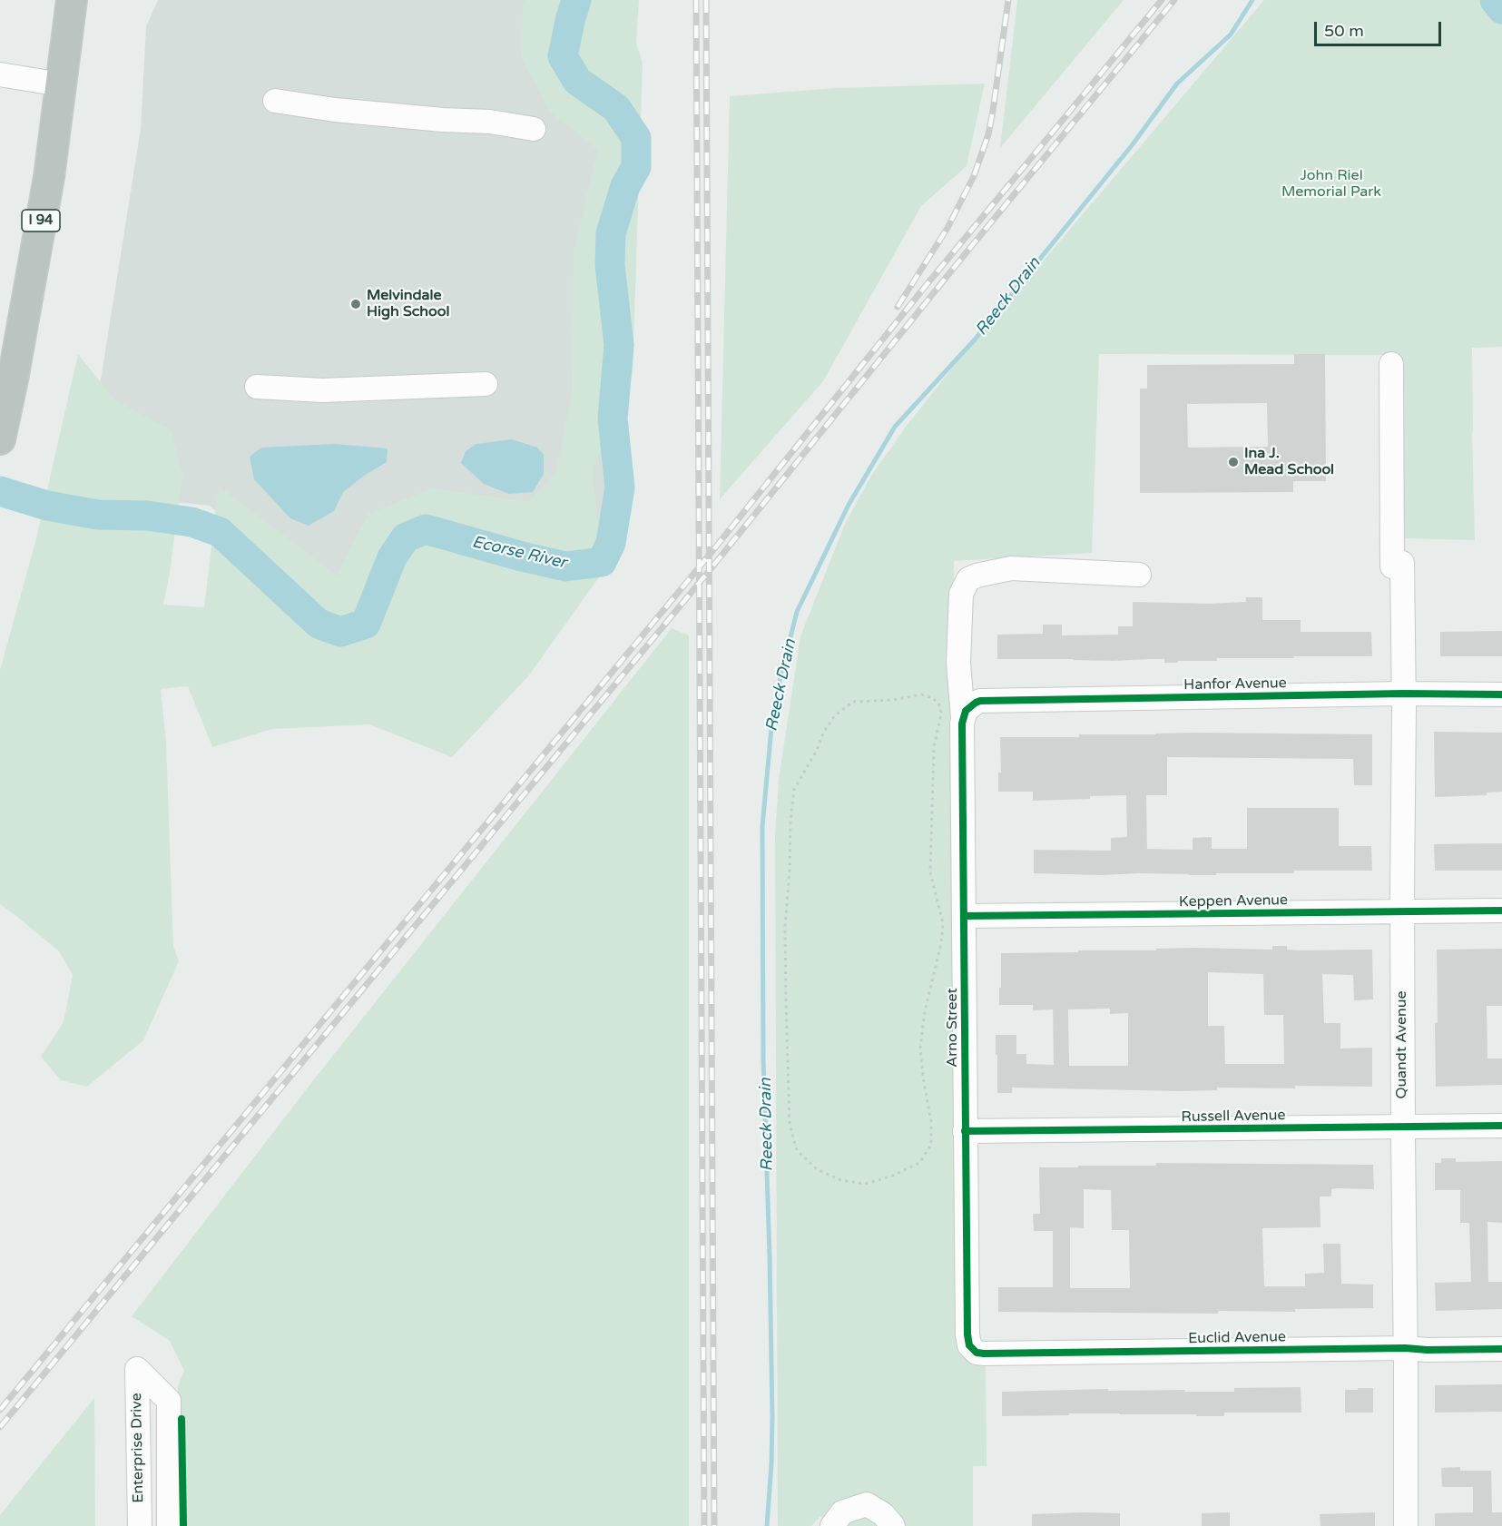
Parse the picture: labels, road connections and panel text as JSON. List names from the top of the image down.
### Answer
{
  "streets": {
    "highway": ["I 94"],
    "street": [
      "Hanfor Avenue",
      "Keppen Avenue",
      "Arno Street",
      "Quandt Avenue",
      "Russell Avenue",
      "Euclid Avenue",
      "Enterprise Drive"
    ]
  },
  "crossings": [
    ["Hanfor Avenue", "Arno Street"],
    ["Hanfor Avenue", "Quandt Avenue"],
    ["Keppen Avenue", "Arno Street"],
    ["Keppen Avenue", "Quandt Avenue"],
    ["Arno Street", "Russell Avenue"],
    ["Arno Street", "Euclid Avenue"],
    ["Quandt Avenue", "Russell Avenue"],
    ["Quandt Avenue", "Euclid Avenue"]
  ],
  "water": ["Reeck Drain", "Ecorse River"],
  "parks": ["John Riel Memorial Park"],
  "places": ["Melvindale High School", "Ina J. Mead School"],
  "scale_bar": "50 m"
}
